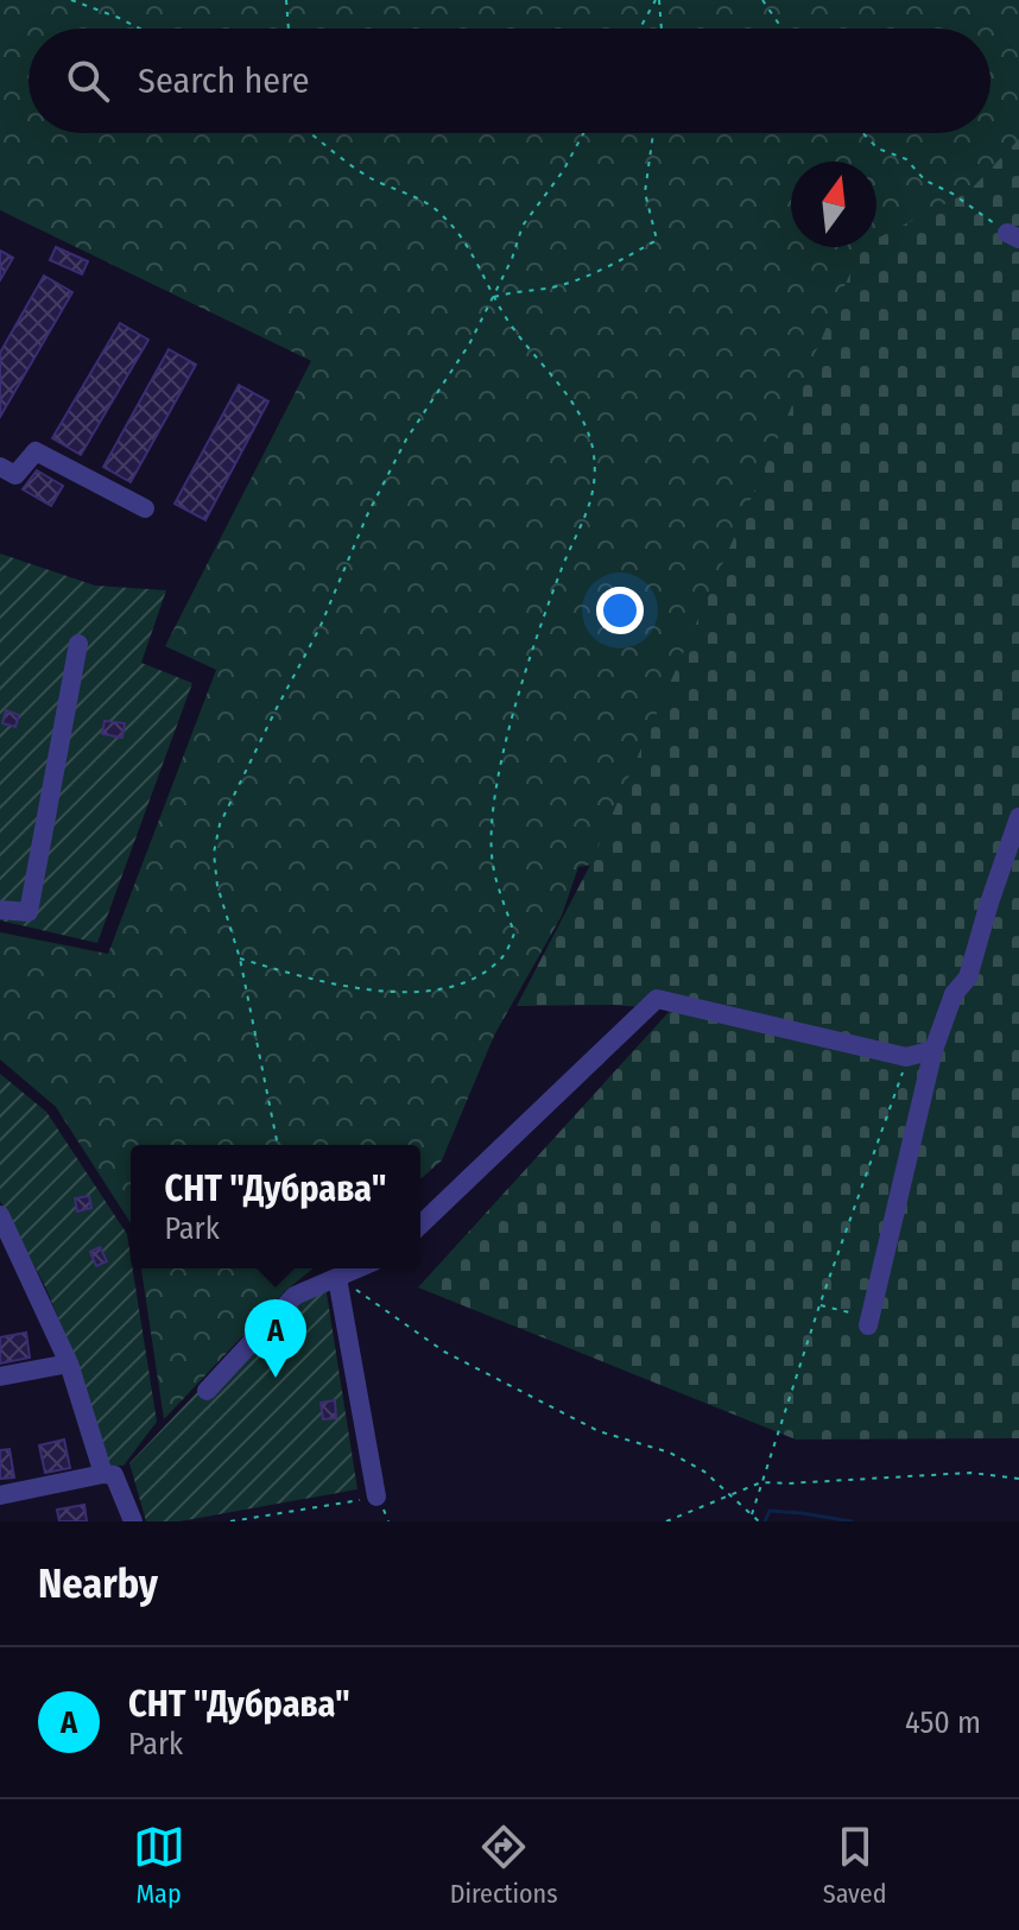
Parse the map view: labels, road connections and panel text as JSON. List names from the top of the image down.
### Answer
{
  "north": "top",
  "page": {
    "search": "Search here",
    "popup": ["СНТ \"Дубрава\"", "Park"],
    "pins": "A",
    "heading": "Nearby",
    "list": [
      {
        "mark": "A",
        "name": "СНТ \"Дубрава\"",
        "note": "Park",
        "value": "450 m"
      }
    ],
    "nav": ["Map", "Directions", "Saved"]
  }
}
